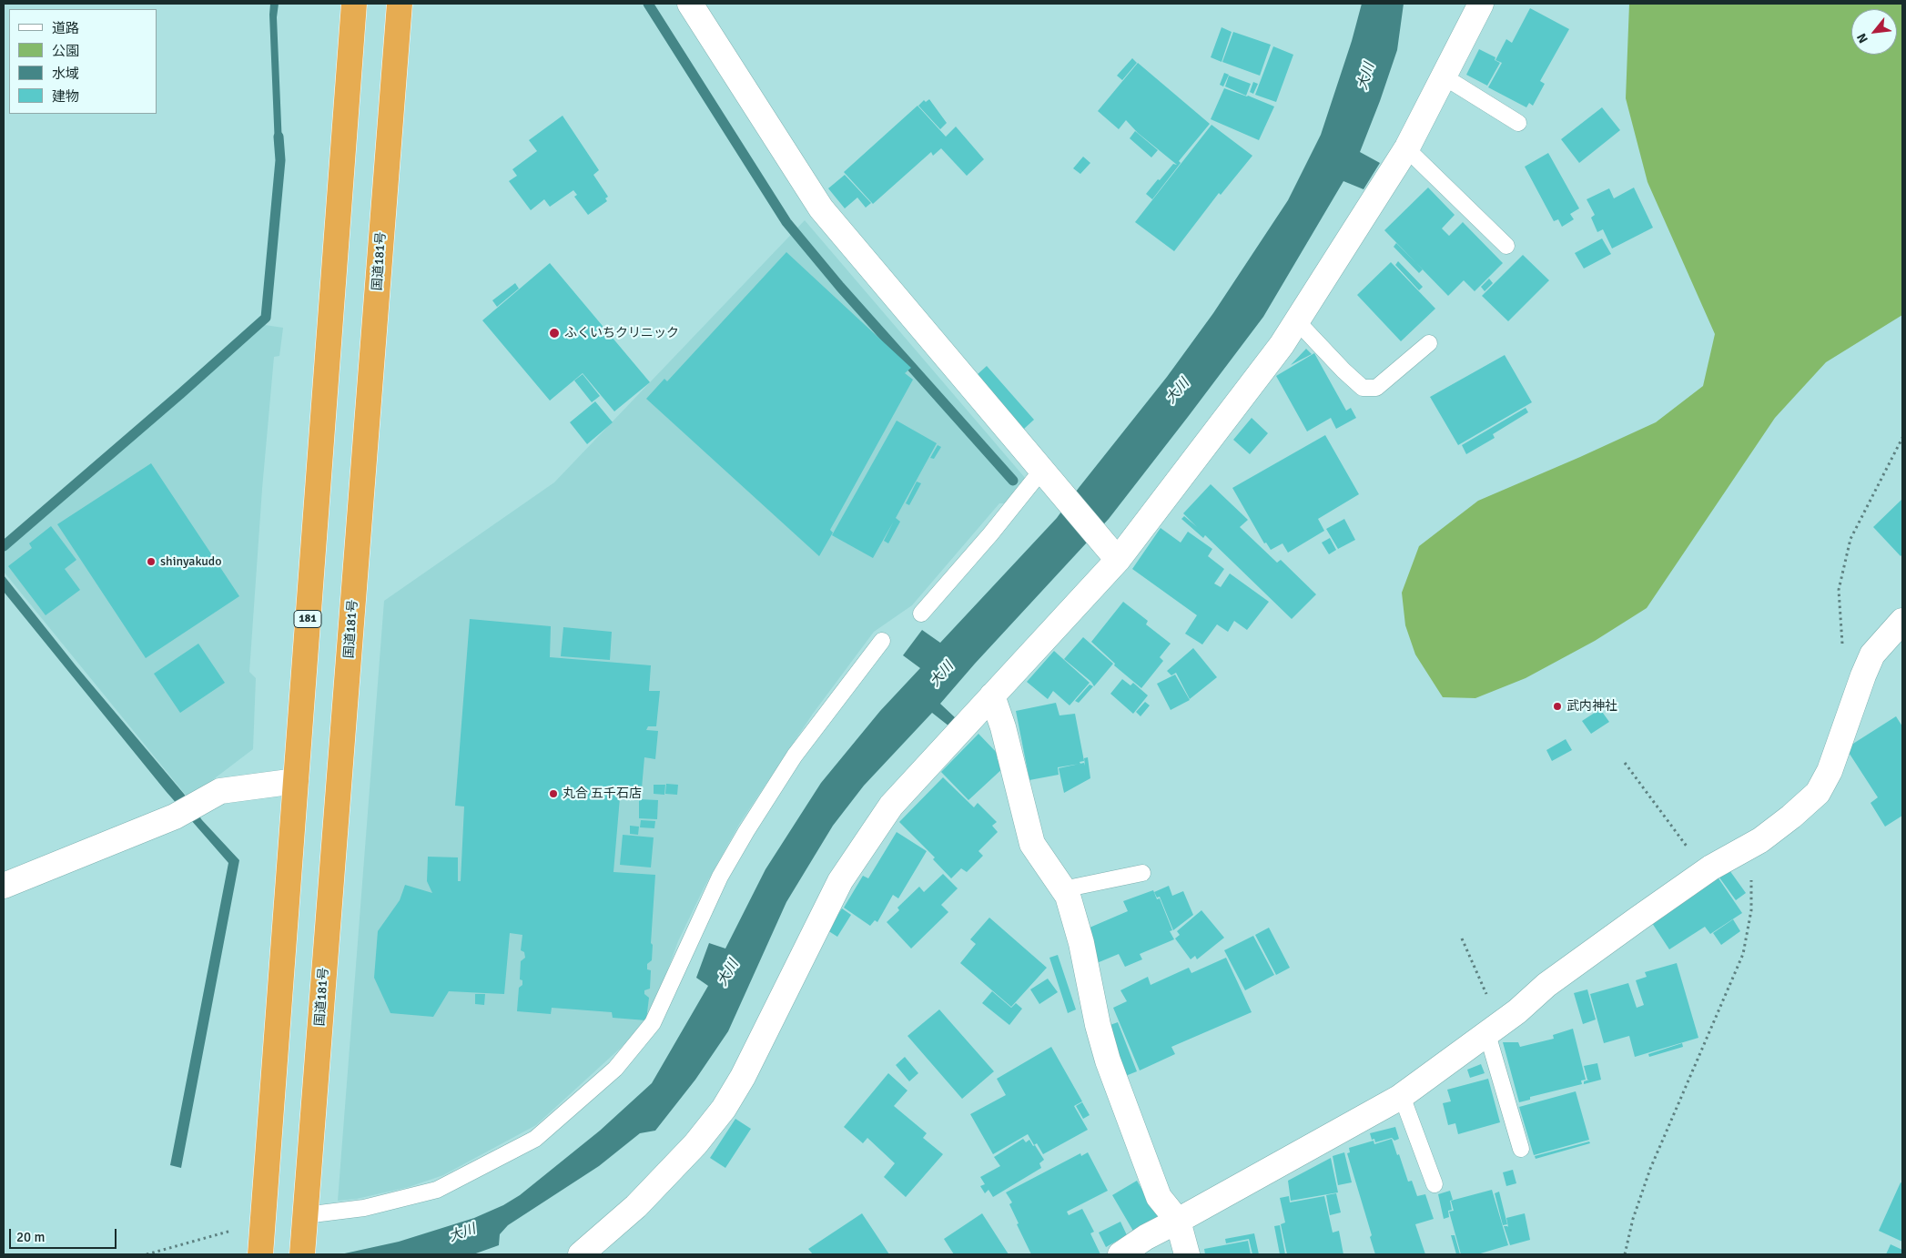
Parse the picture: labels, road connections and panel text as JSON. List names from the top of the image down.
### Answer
{
  "streets": {
    "highway": ["国道181号", "181"]
  },
  "water": ["大川"],
  "places": [
    "ふくいちクリニック",
    "shinyakudo",
    "武内神社",
    "丸合 五千石店"
  ],
  "legend": [
    "道路",
    "公園",
    "水域",
    "建物"
  ],
  "scale_bar": "20 m",
  "north": "bottom left"
}
